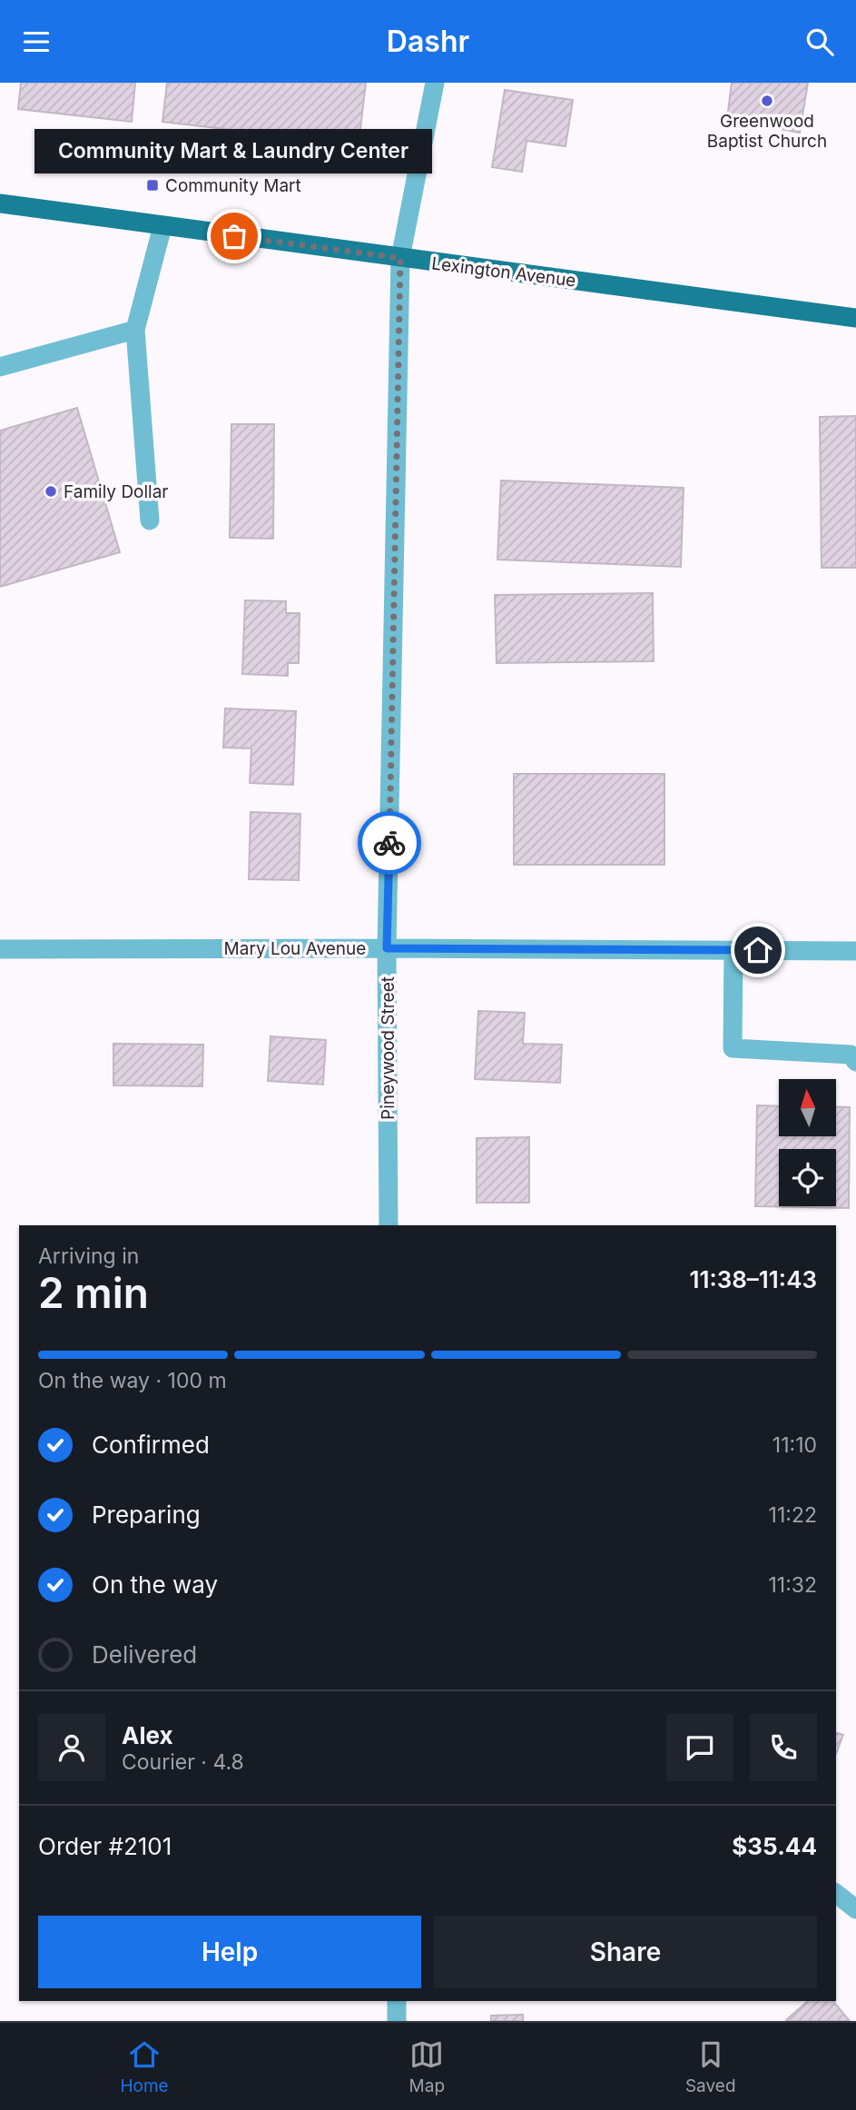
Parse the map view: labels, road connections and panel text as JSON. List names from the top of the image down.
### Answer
{
  "streets": {
    "main road": ["Lexington Avenue"],
    "street": ["Mary Lou Avenue", "Pineywood Street"]
  },
  "crossings": [
    ["Lexington Avenue", "Pineywood Street"],
    ["Mary Lou Avenue", "Pineywood Street"]
  ],
  "places": {
    "other": ["Greenwood Baptist Church", "Community Mart & Laundry Center", "Family Dollar"],
    "transit": ["Community Mart"]
  },
  "north": "top",
  "page": {
    "header": "Dashr",
    "bubble": "Community Mart & Laundry Center",
    "heading": ["2 min", "Arriving in", "11:38–11:43"],
    "panel": [
      "Alex",
      "Courier · 4.8",
      "Order #2101",
      "$35.44"
    ],
    "bar": "On the way · 100 m",
    "list": [
      ["Confirmed", "11:10"],
      ["Preparing", "11:22"],
      ["On the way", "11:32"],
      "Delivered"
    ],
    "buttons": ["Help", "Share"],
    "tabs": ["Home", "Map", "Saved"]
  }
}
